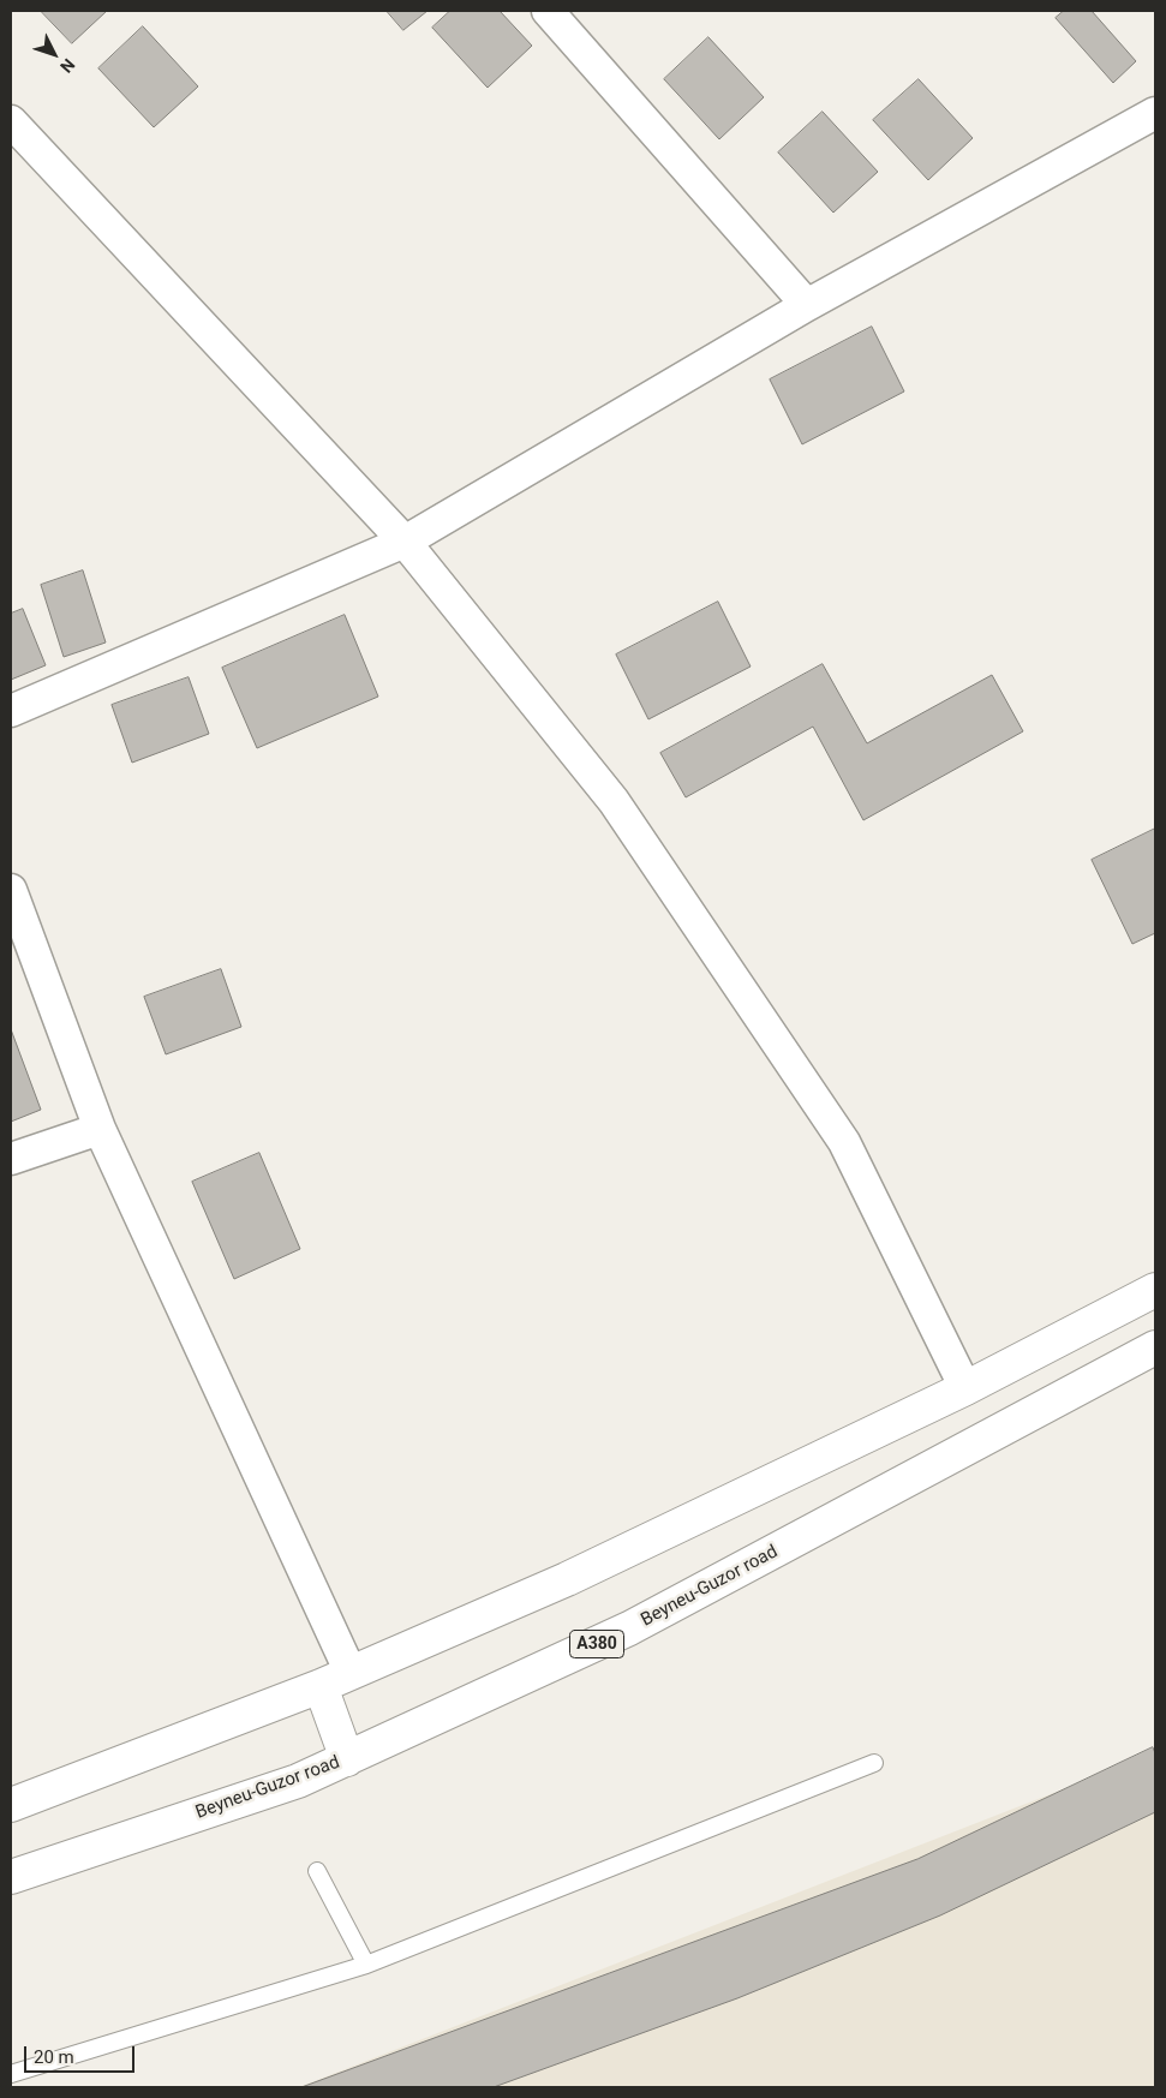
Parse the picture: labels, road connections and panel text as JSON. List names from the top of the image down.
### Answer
{
  "streets": {
    "highway": ["Beyneu-Guzor road", "A380"]
  },
  "scale_bar": "20 m",
  "north": "bottom right"
}
